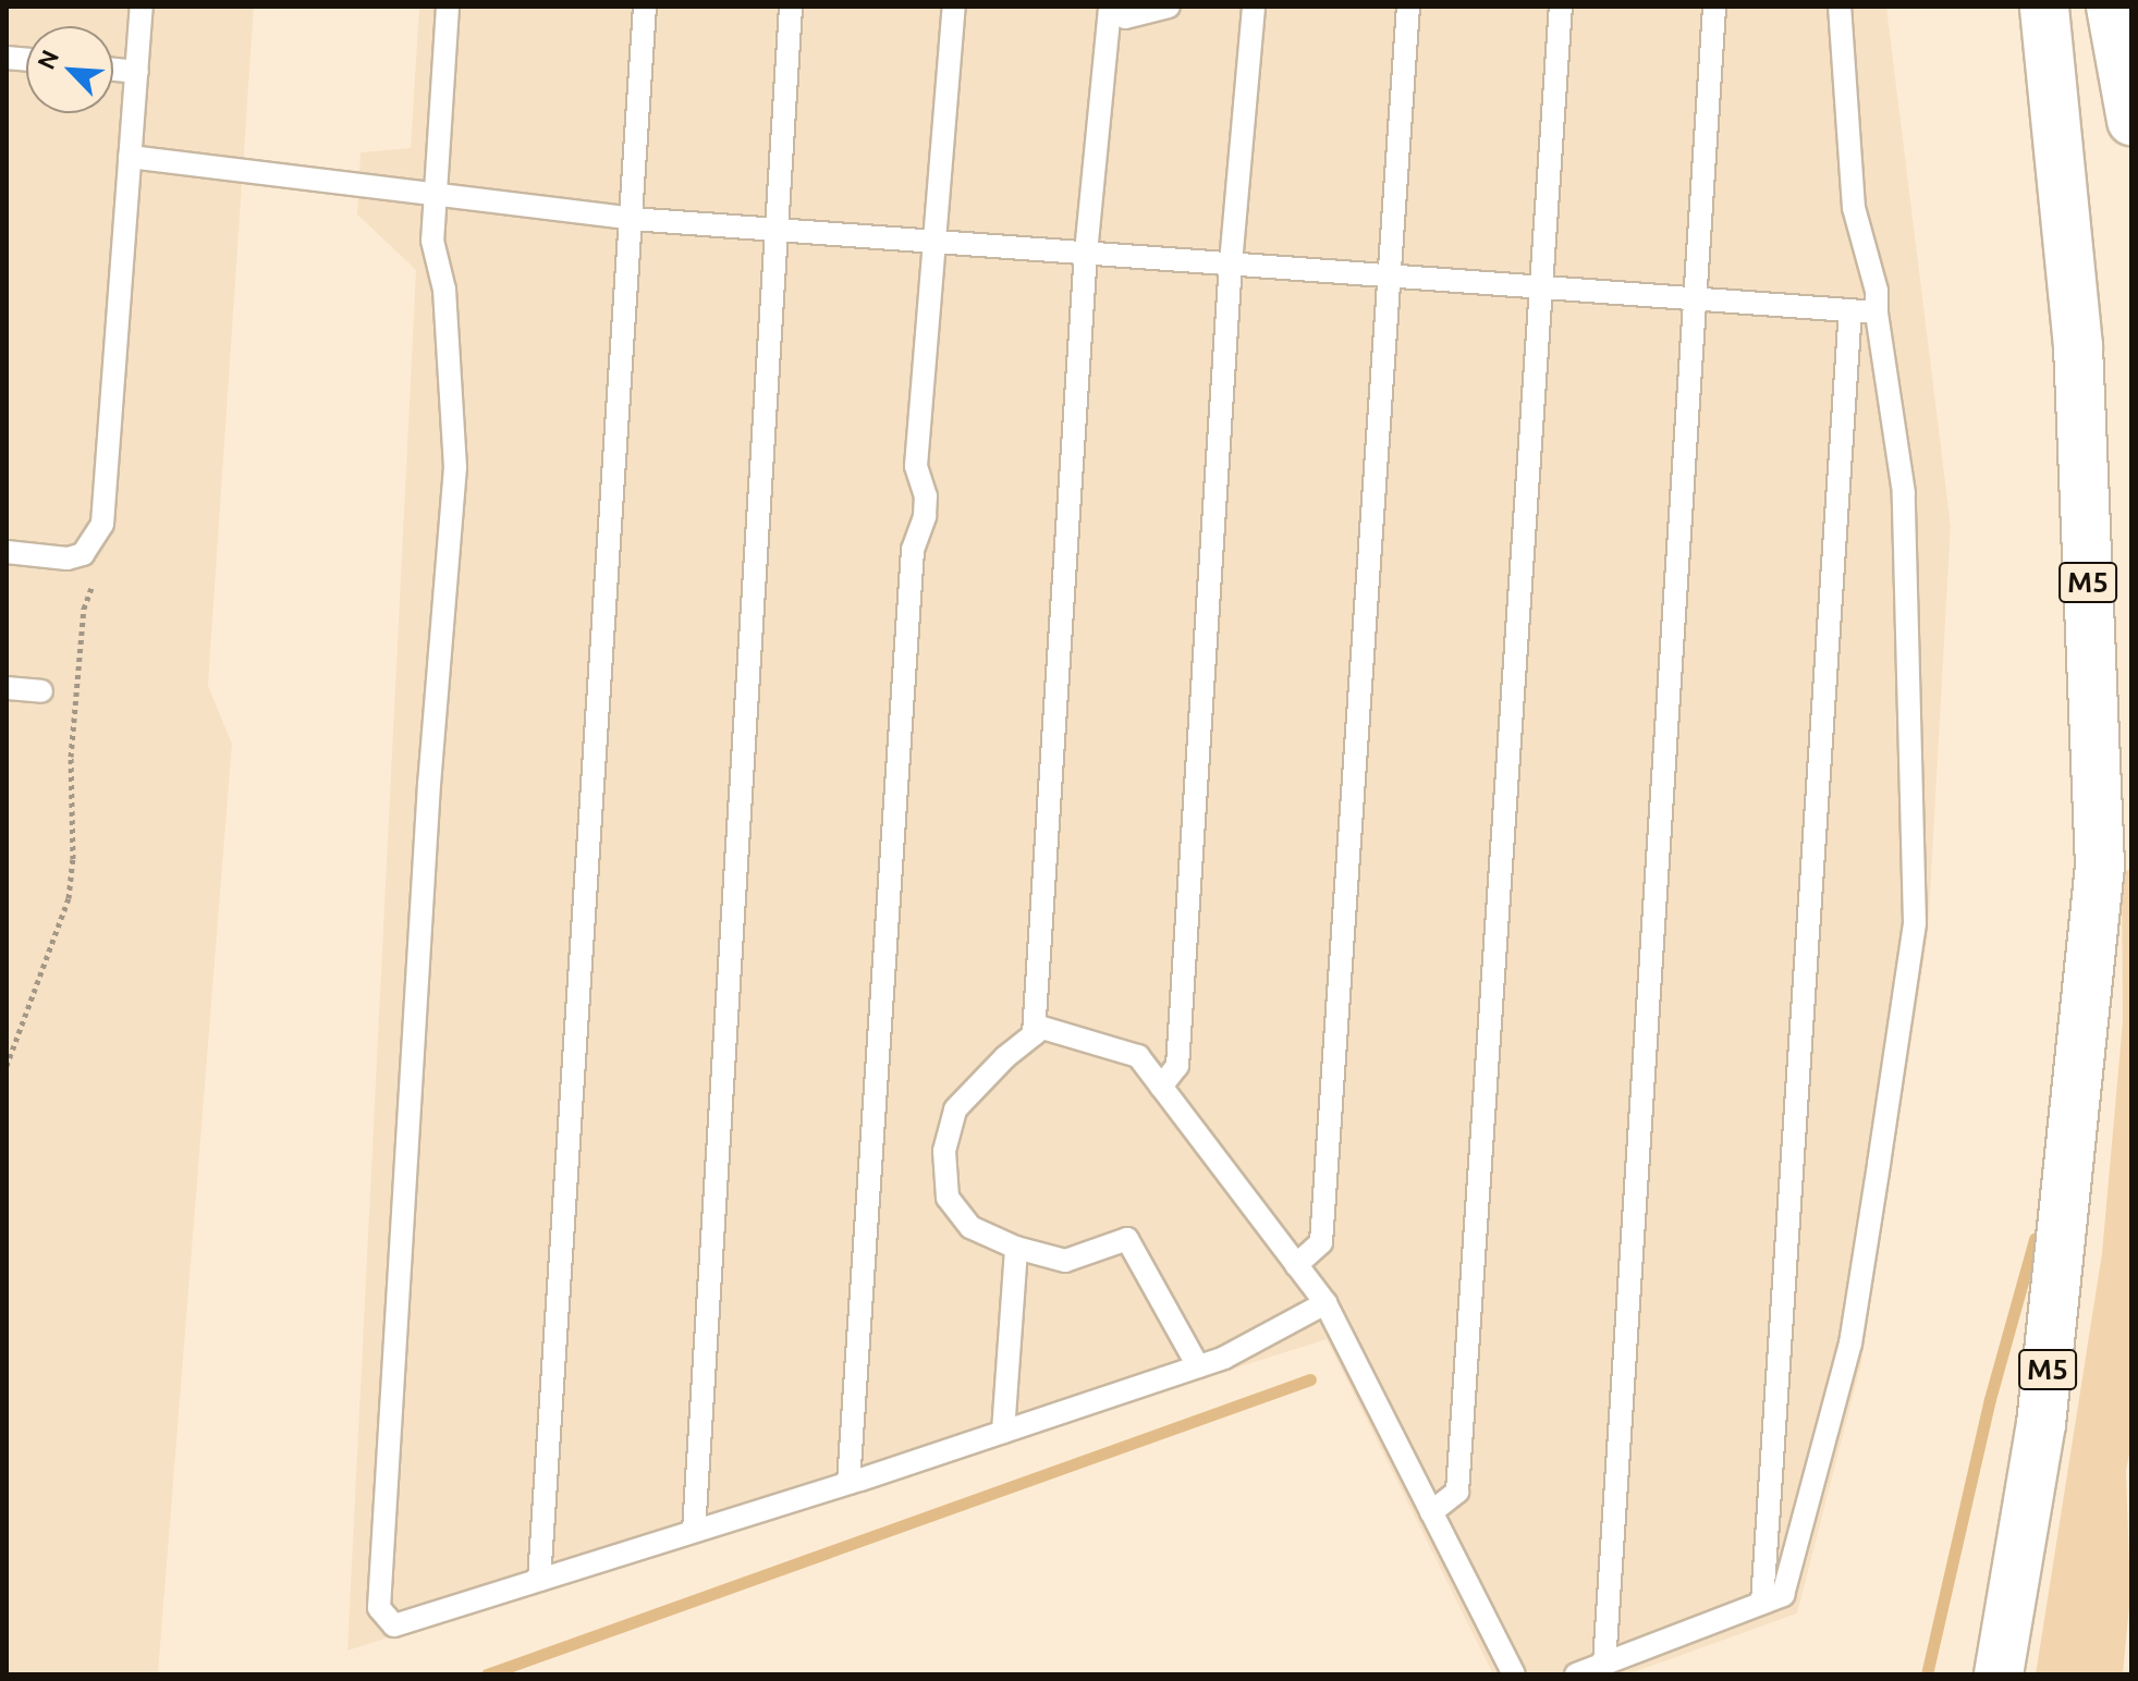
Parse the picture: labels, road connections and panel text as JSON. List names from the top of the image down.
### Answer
{
  "streets": {
    "highway": ["M5"]
  },
  "north": "top left"
}
